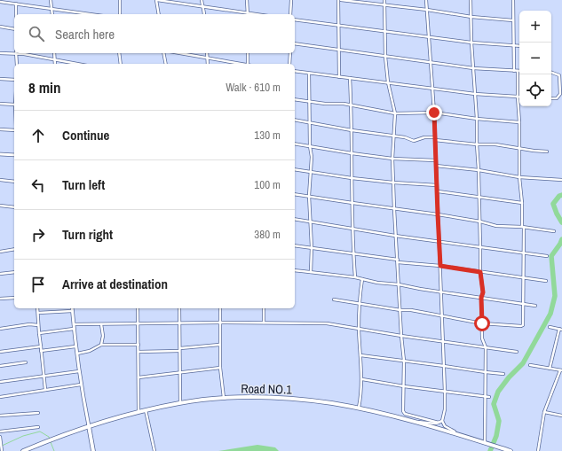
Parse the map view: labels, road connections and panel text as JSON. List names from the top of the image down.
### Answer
{
  "streets": {
    "highway": ["Road NO.1"]
  },
  "page": {
    "map_buttons": ["+", "−"],
    "search": "Search here",
    "heading": ["8 min", "Walk · 610 m"],
    "list": [
      ["Continue", "130 m"],
      ["Turn left", "100 m"],
      ["Turn right", "380 m"],
      "Arrive at destination"
    ]
  }
}
